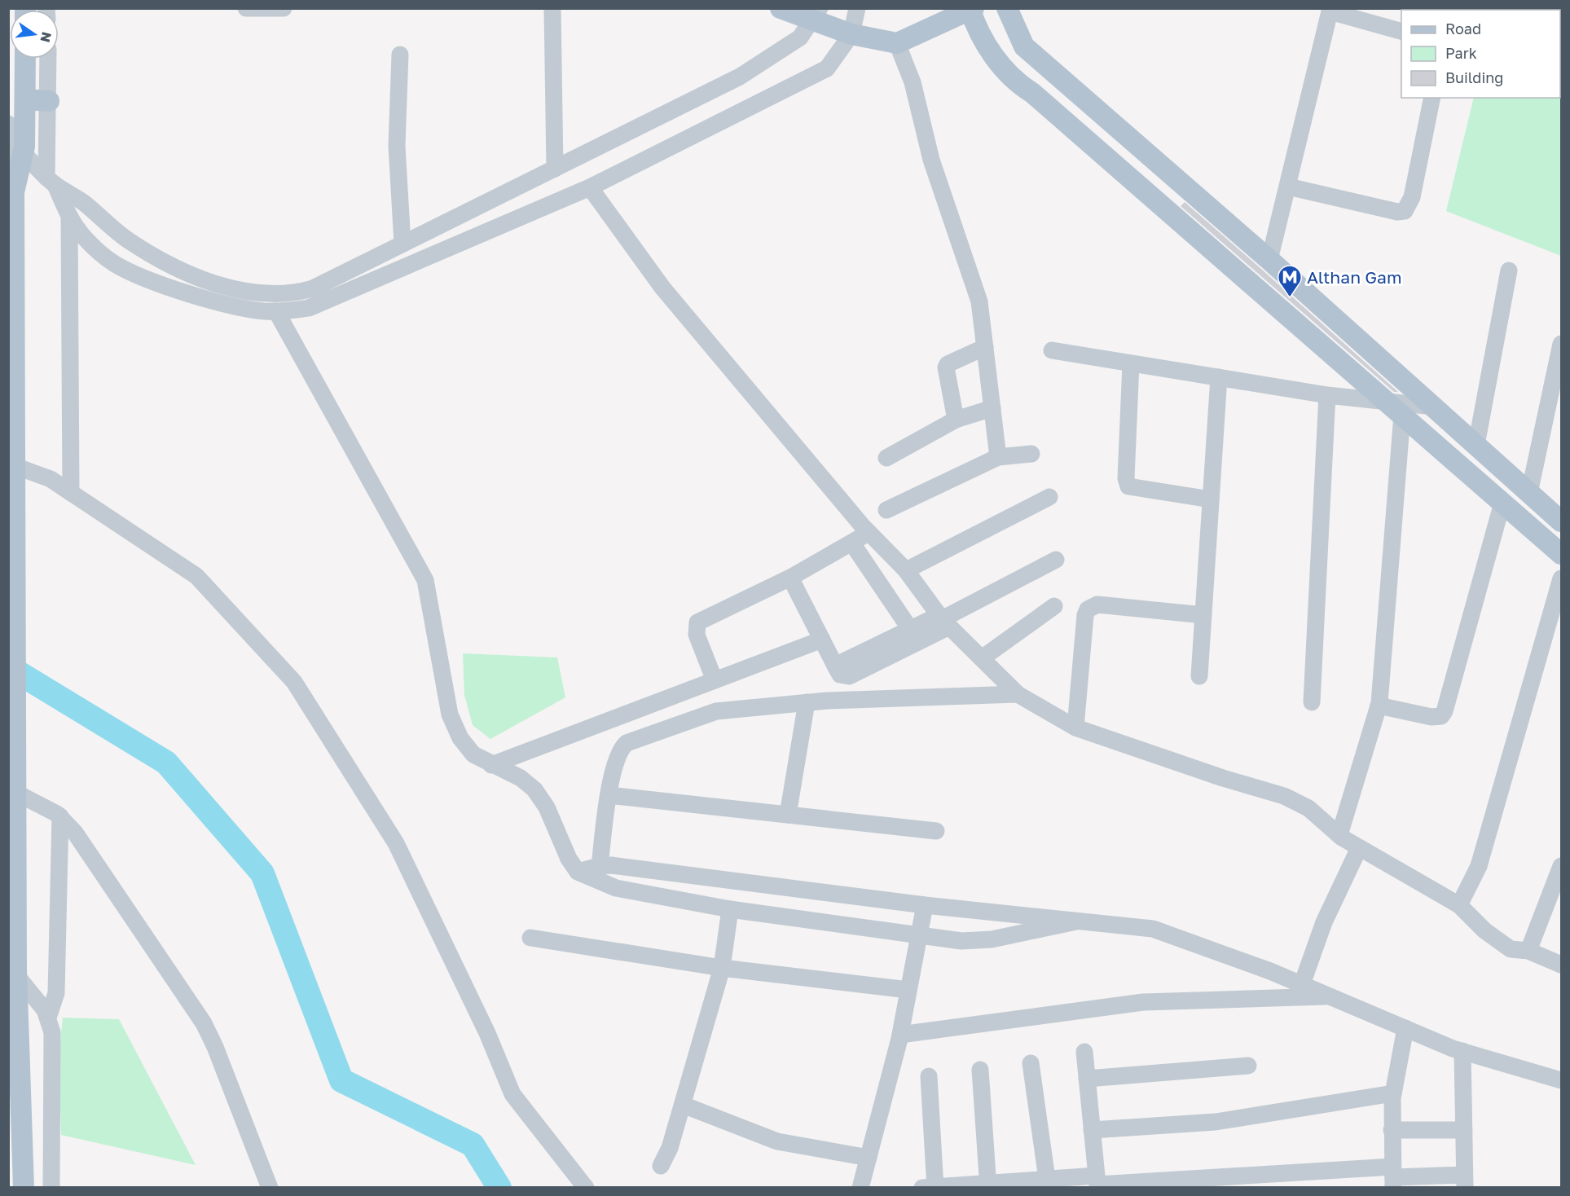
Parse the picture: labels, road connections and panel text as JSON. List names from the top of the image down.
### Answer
{
  "places": {
    "metro station": ["Althan Gam"]
  },
  "legend": ["Road", "Park", "Building"],
  "north": "right"
}
